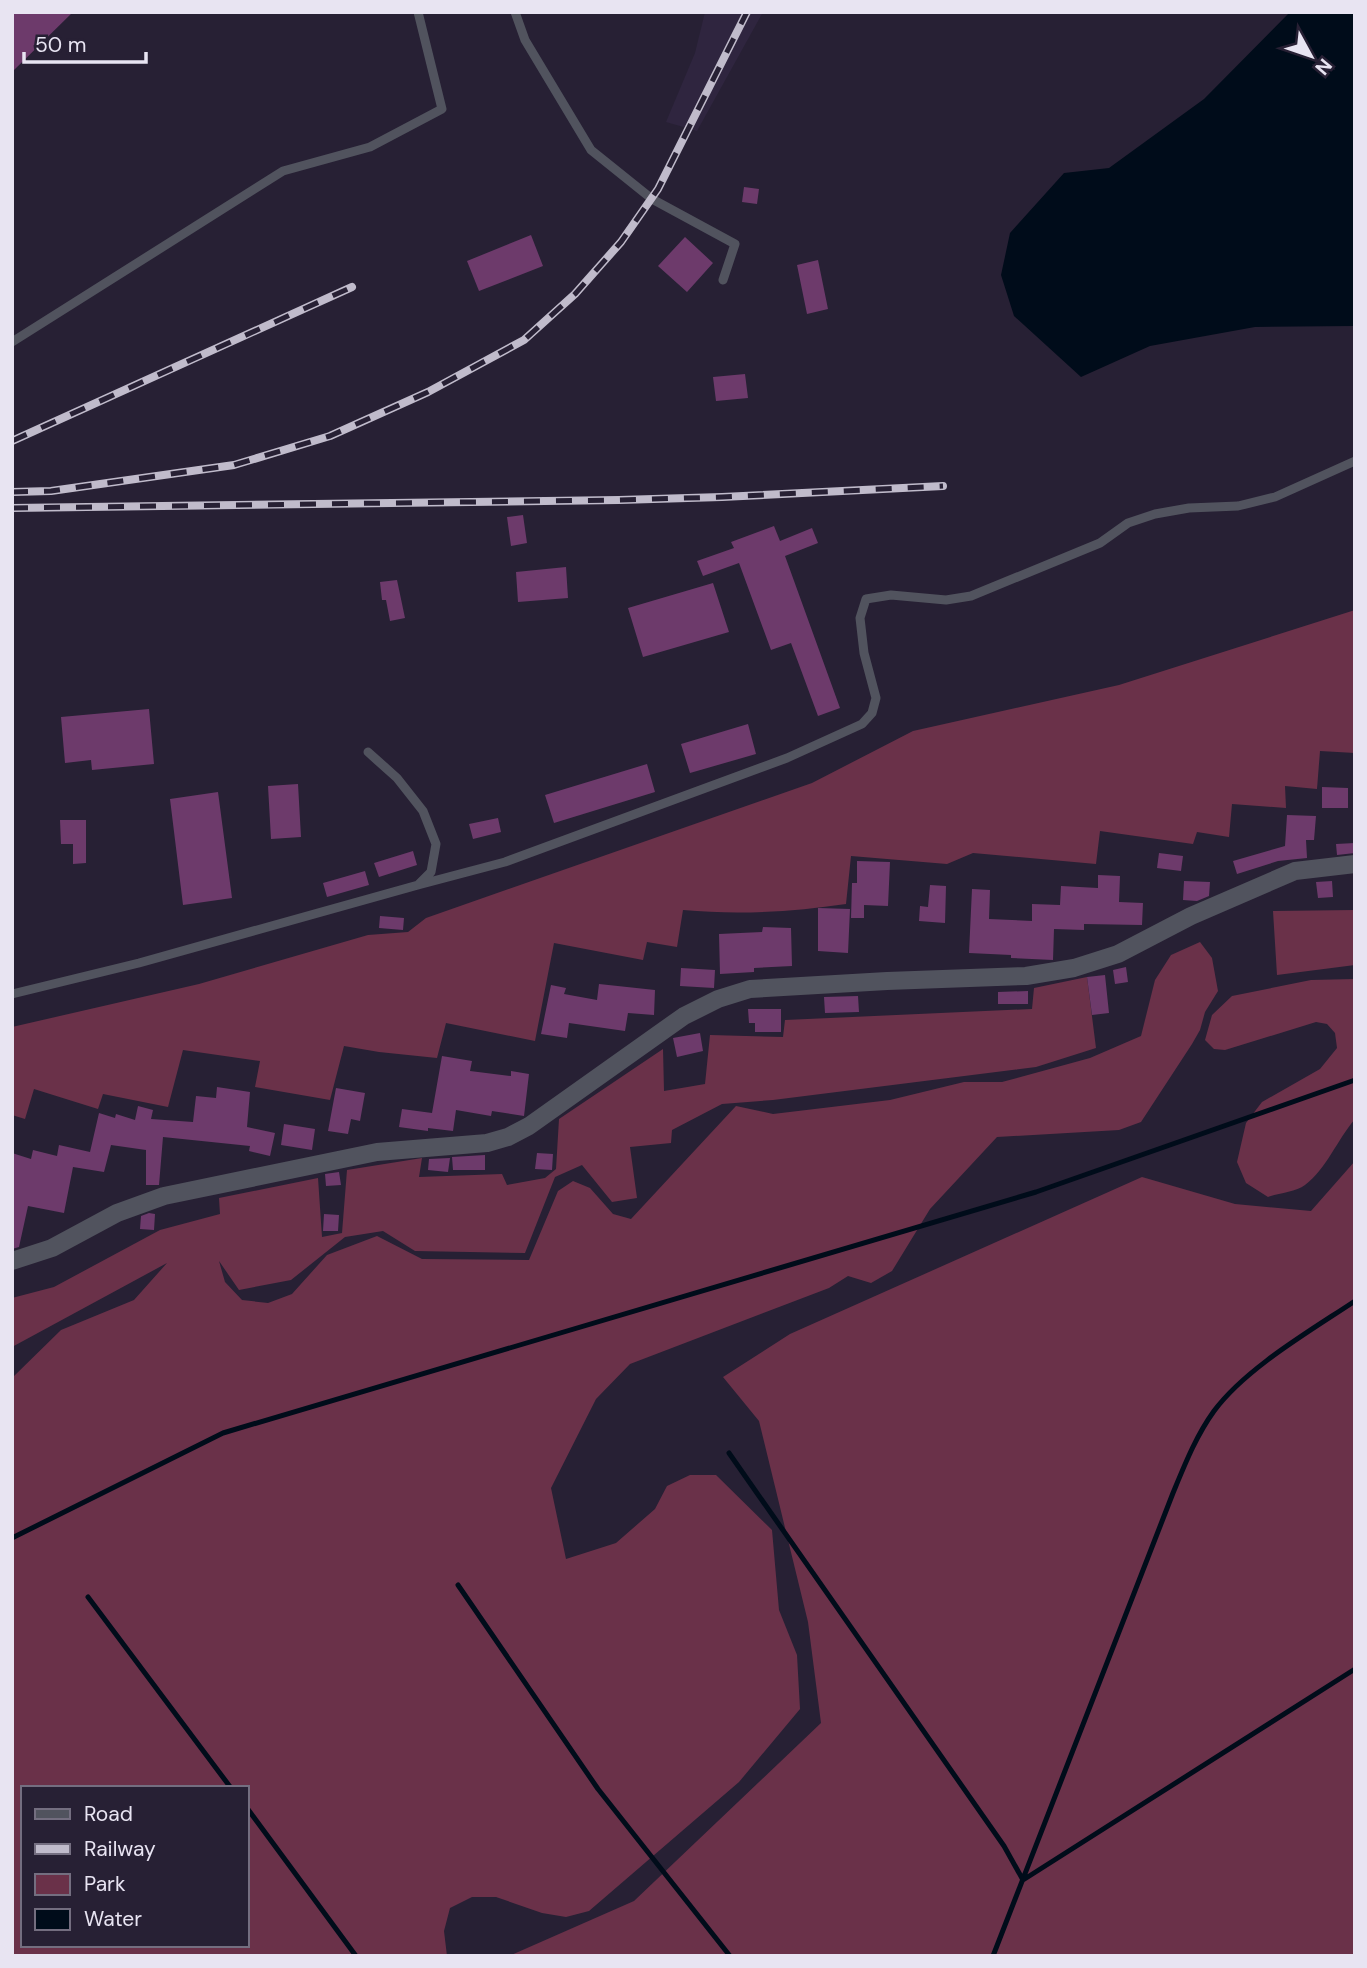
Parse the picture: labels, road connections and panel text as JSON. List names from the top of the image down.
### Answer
{
  "legend": [
    "Road",
    "Railway",
    "Park",
    "Water"
  ],
  "scale_bar": "50 m",
  "north": "bottom right"
}
